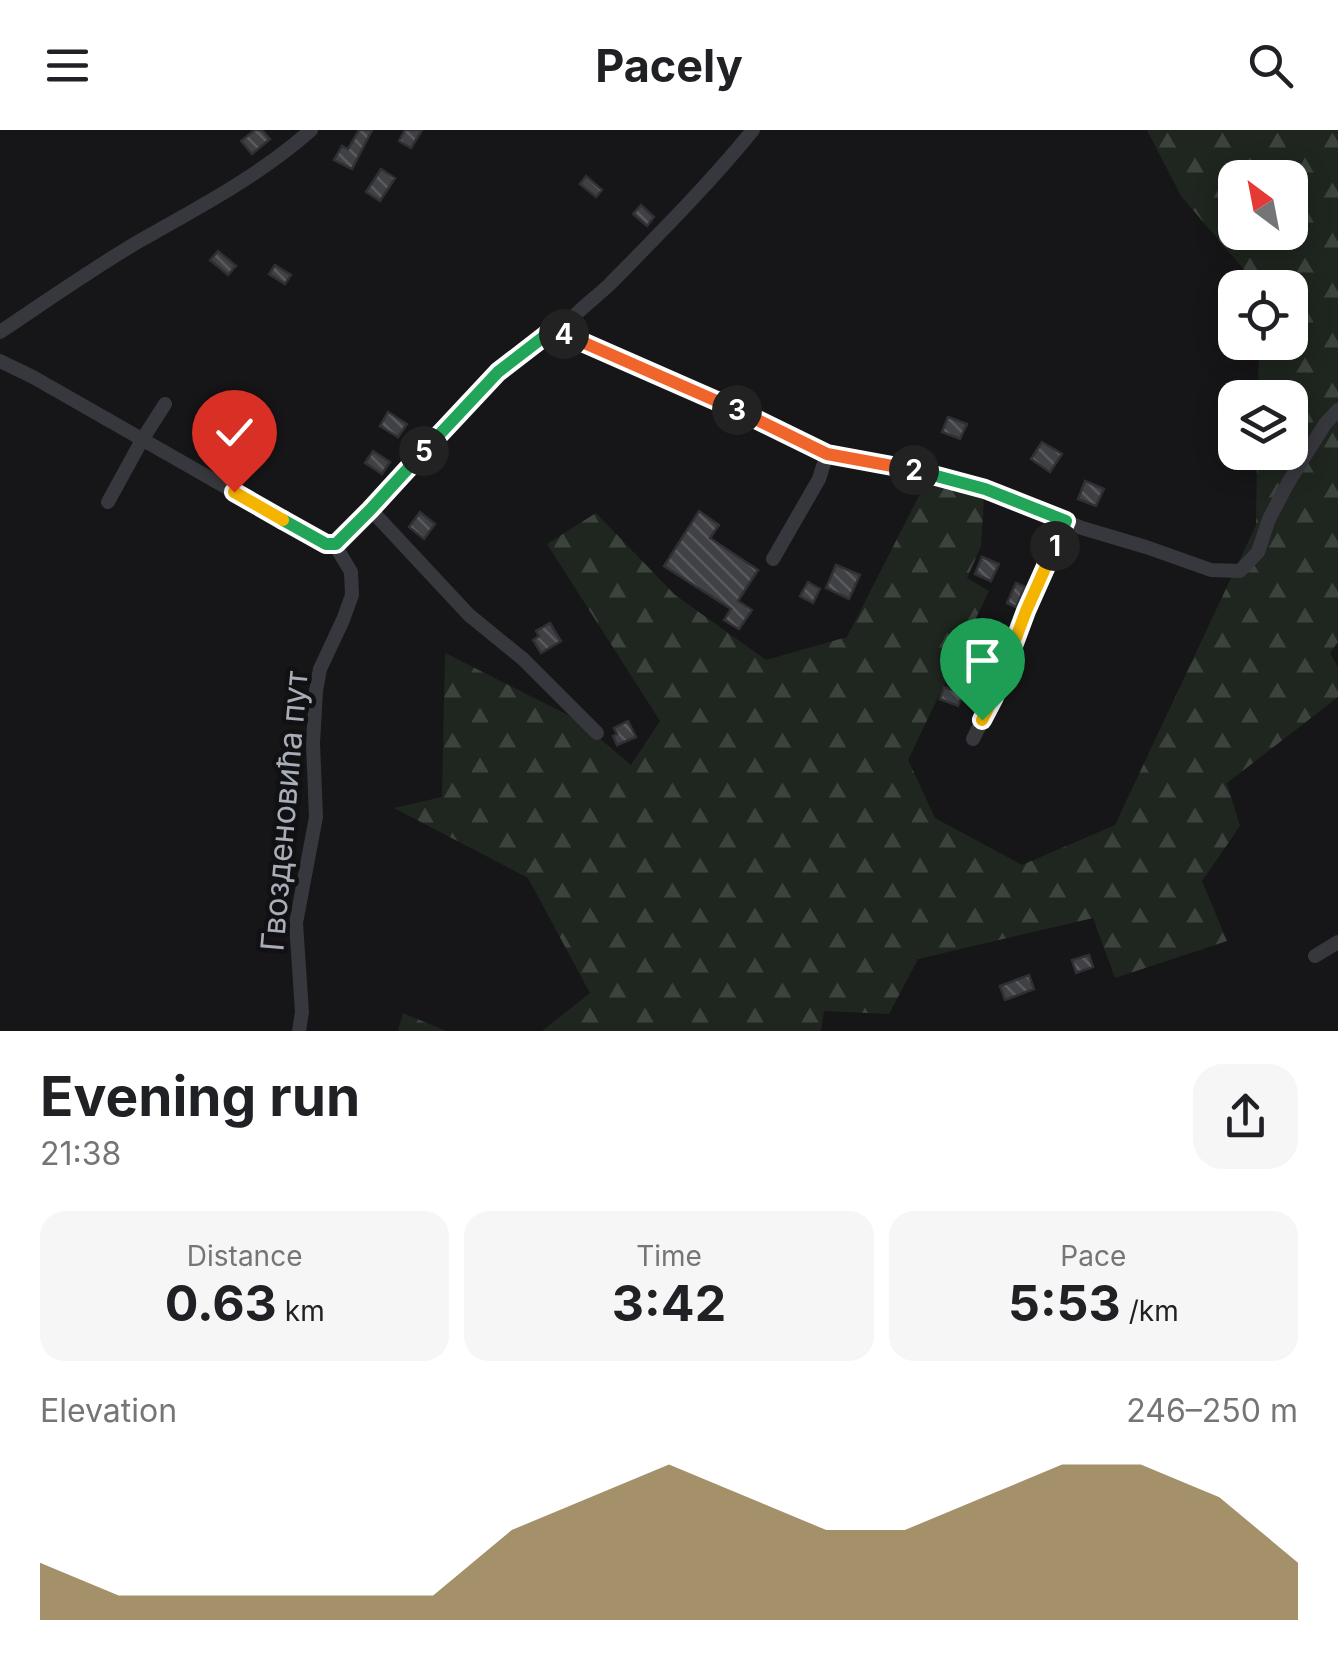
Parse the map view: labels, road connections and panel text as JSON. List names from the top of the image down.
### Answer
{
  "streets": {
    "street": ["Гвозденовића пут"]
  },
  "north": "top left",
  "page": {
    "header": "Pacely",
    "pins": [
      "4",
      "3",
      "5",
      "2",
      "1"
    ],
    "heading": ["Evening run", "21:38"],
    "stats": [
      ["Distance", "0.63 km"],
      ["Time", "3:42"],
      ["Pace", "5:53 /km"]
    ],
    "chart": ["Elevation", "246–250 m"]
  }
}
